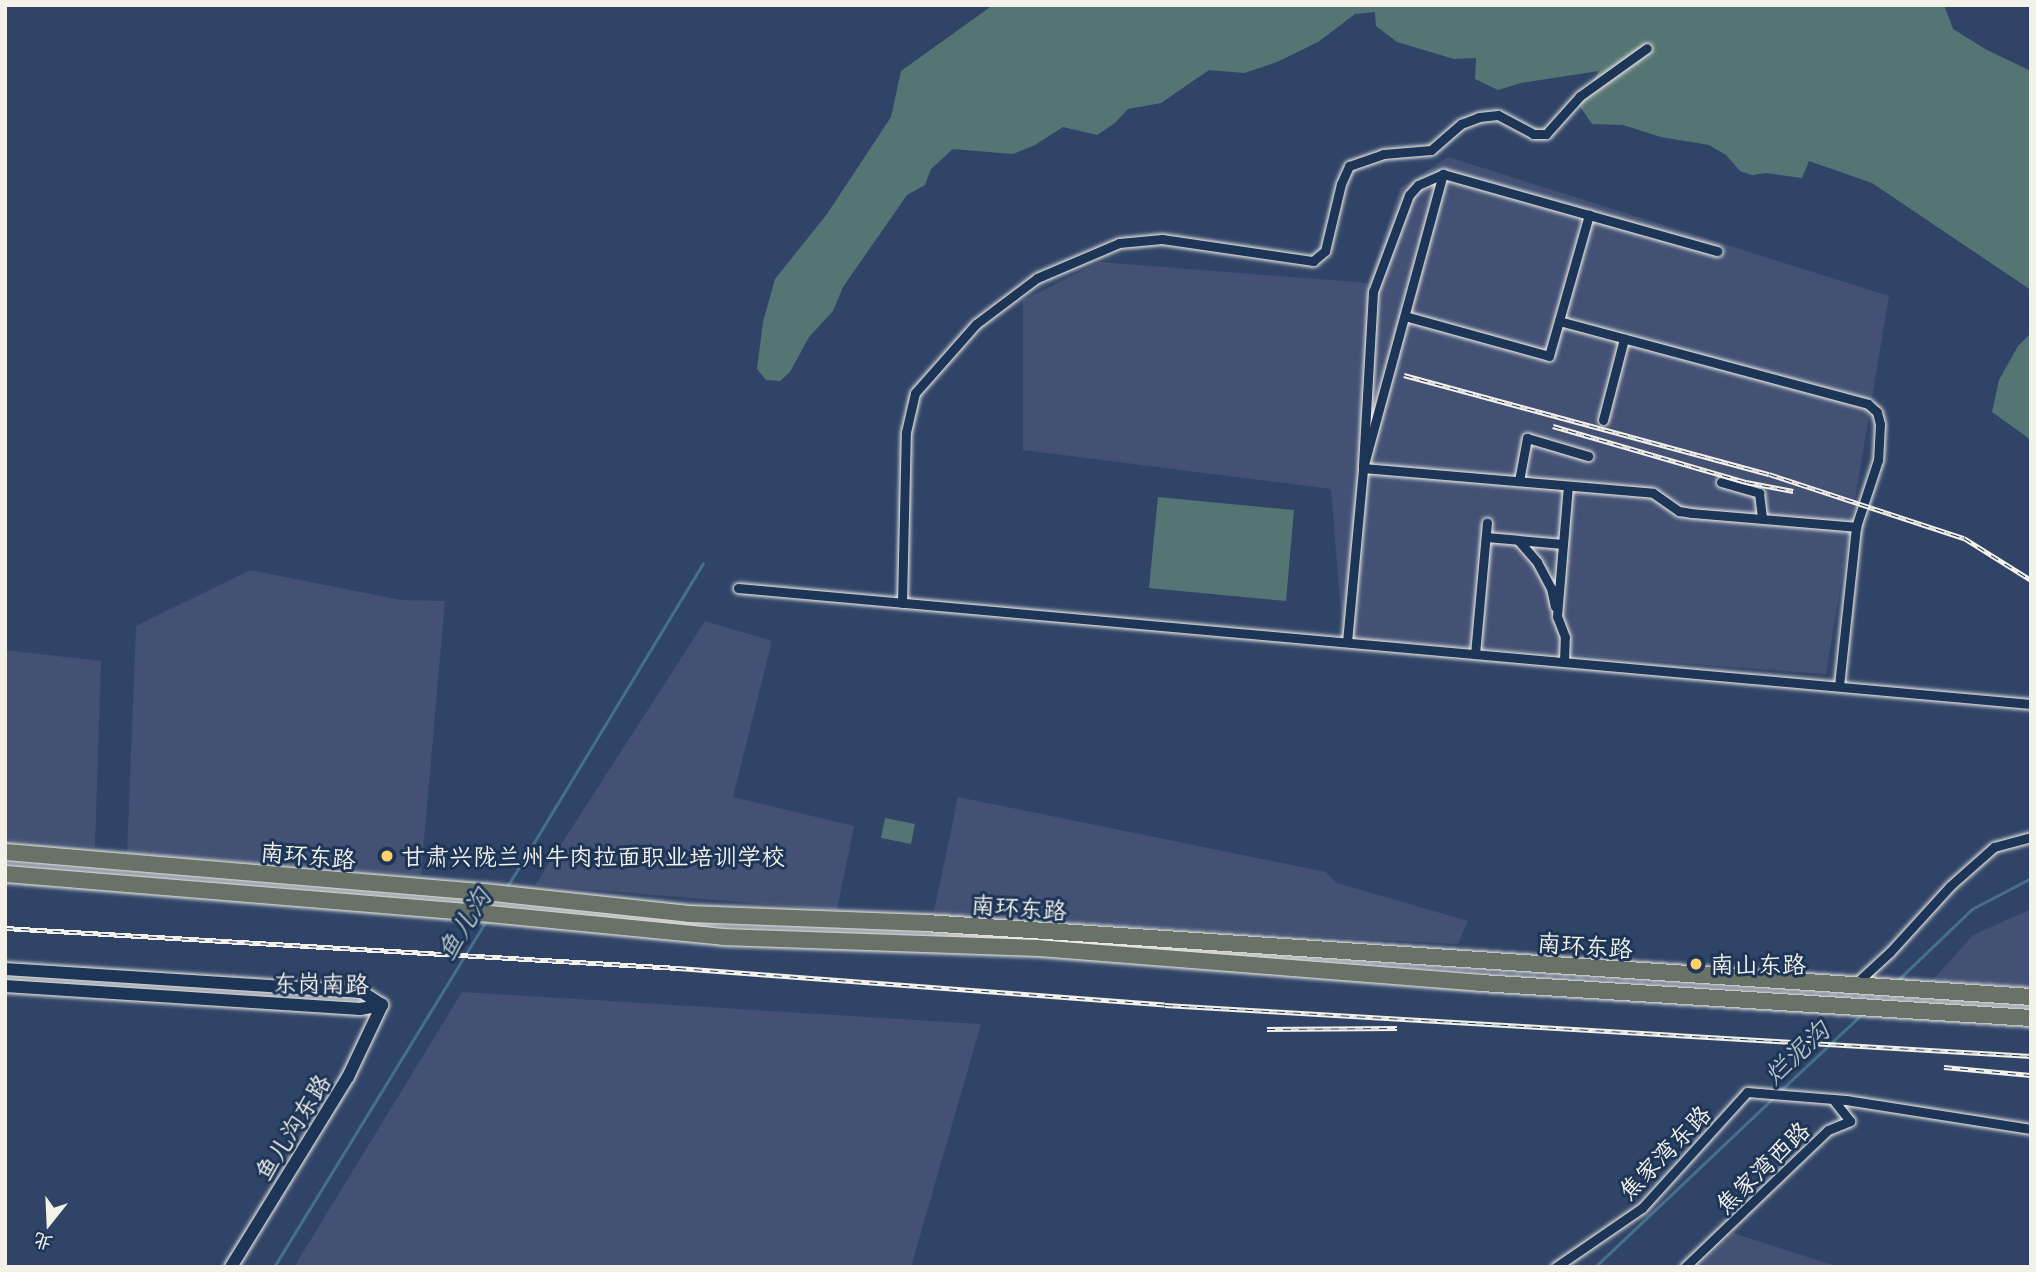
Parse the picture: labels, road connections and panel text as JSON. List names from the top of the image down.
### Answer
{
  "streets": {
    "highway": ["南环东路"],
    "street": [
      "东岗南路",
      "鱼儿沟东路",
      "焦家湾东路",
      "焦家湾西路"
    ]
  },
  "crossings": [
    ["东岗南路", "鱼儿沟东路"],
    ["焦家湾东路", "焦家湾西路"]
  ],
  "water": ["鱼儿沟", "烂泥沟"],
  "places": ["甘肃兴陇兰州牛肉拉面职业培训学校", "南山东路"],
  "north": "bottom"
}
